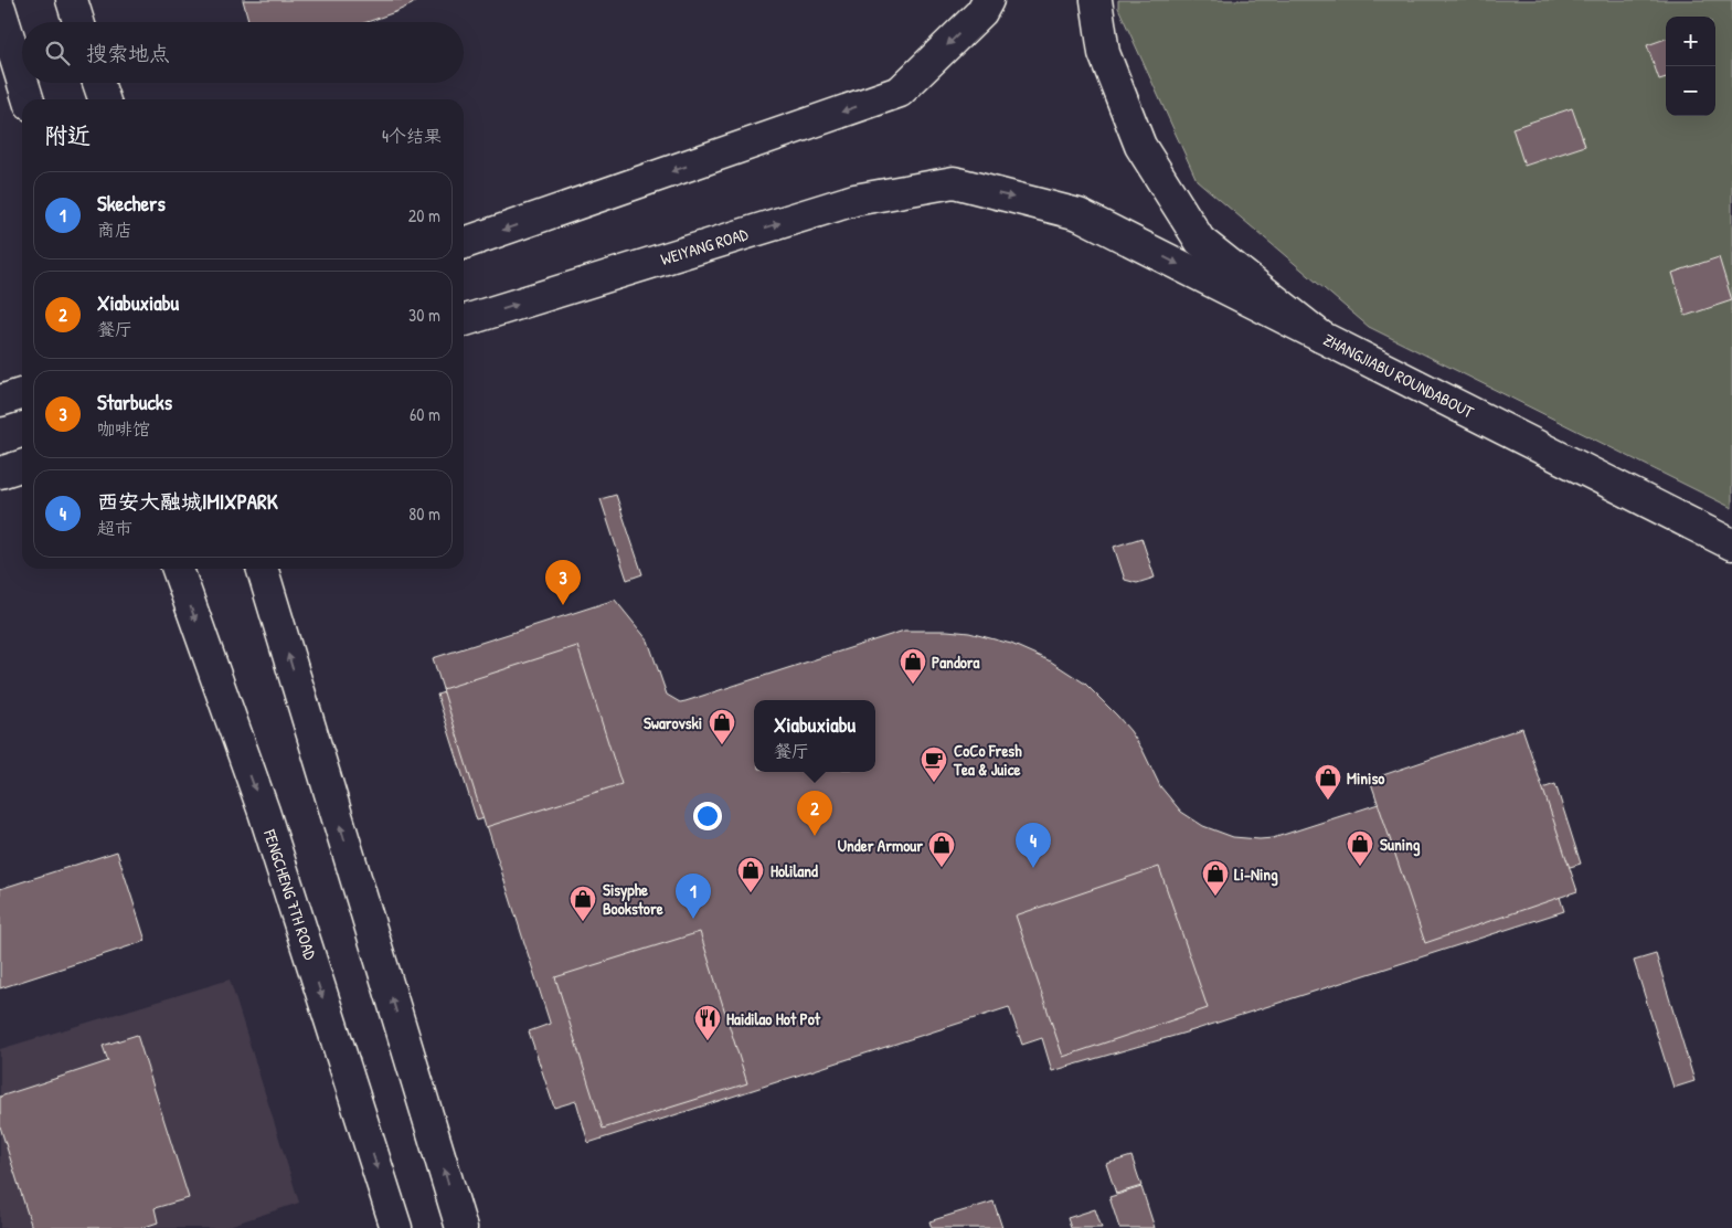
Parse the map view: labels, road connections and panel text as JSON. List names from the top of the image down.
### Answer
{
  "streets": {
    "main road": ["WEIYANG ROAD", "ZHANGJIABU ROUNDABOUT", "FENGCHENG 7TH ROAD"]
  },
  "crossings": [
    ["WEIYANG ROAD", "ZHANGJIABU ROUNDABOUT"]
  ],
  "one_way": ["WEIYANG ROAD"],
  "places": {
    "shop": [
      "Pandora",
      "Swarovski",
      "Miniso",
      "Suning",
      "Under Armour",
      "Holiland",
      "Li-Ning",
      "Sisyphe Bookstore"
    ],
    "cafe": ["CoCo Fresh Tea & Juice"],
    "restaurant": ["Haidilao Hot Pot"]
  },
  "page": {
    "map_buttons": ["+", "−"],
    "search": "搜索地点",
    "heading": ["附近", "4个结果"],
    "list": [
      {
        "mark": "1",
        "name": "Skechers",
        "note": "商店",
        "value": "20 m"
      },
      {
        "mark": "2",
        "name": "Xiabuxiabu",
        "note": "餐厅",
        "value": "30 m"
      },
      {
        "mark": "3",
        "name": "Starbucks",
        "note": "咖啡馆",
        "value": "60 m"
      },
      {
        "mark": "4",
        "name": "西安大融城IMIXPARK",
        "note": "超市",
        "value": "80 m"
      }
    ],
    "pins": [
      "3",
      "2",
      "4",
      "1"
    ],
    "popup": ["Xiabuxiabu", "餐厅"]
  }
}
